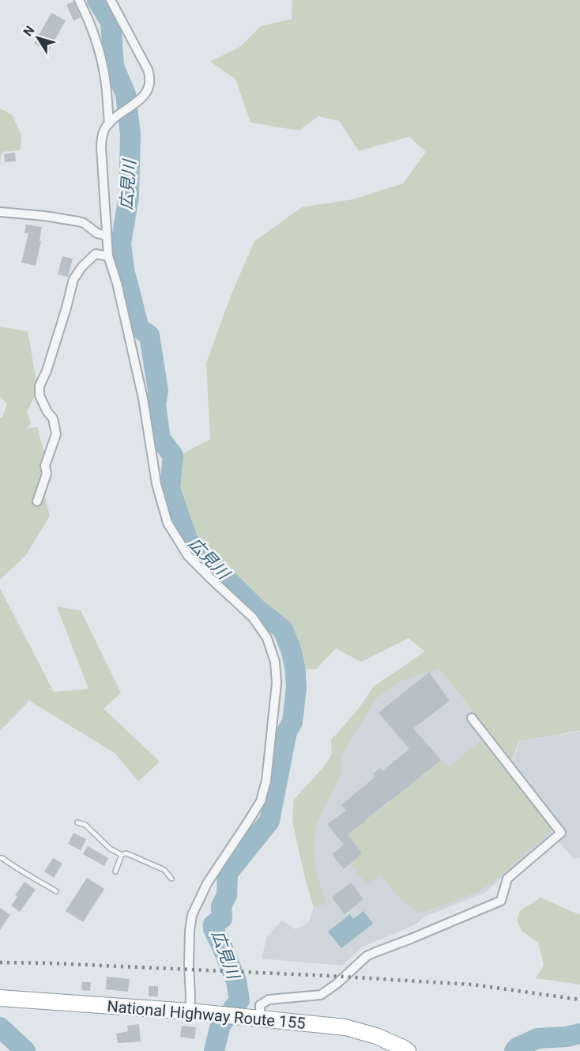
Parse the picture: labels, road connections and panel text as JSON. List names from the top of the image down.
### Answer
{
  "streets": {
    "highway": ["National Highway Route 155"]
  },
  "water": ["広見川"],
  "north": "top left"
}
